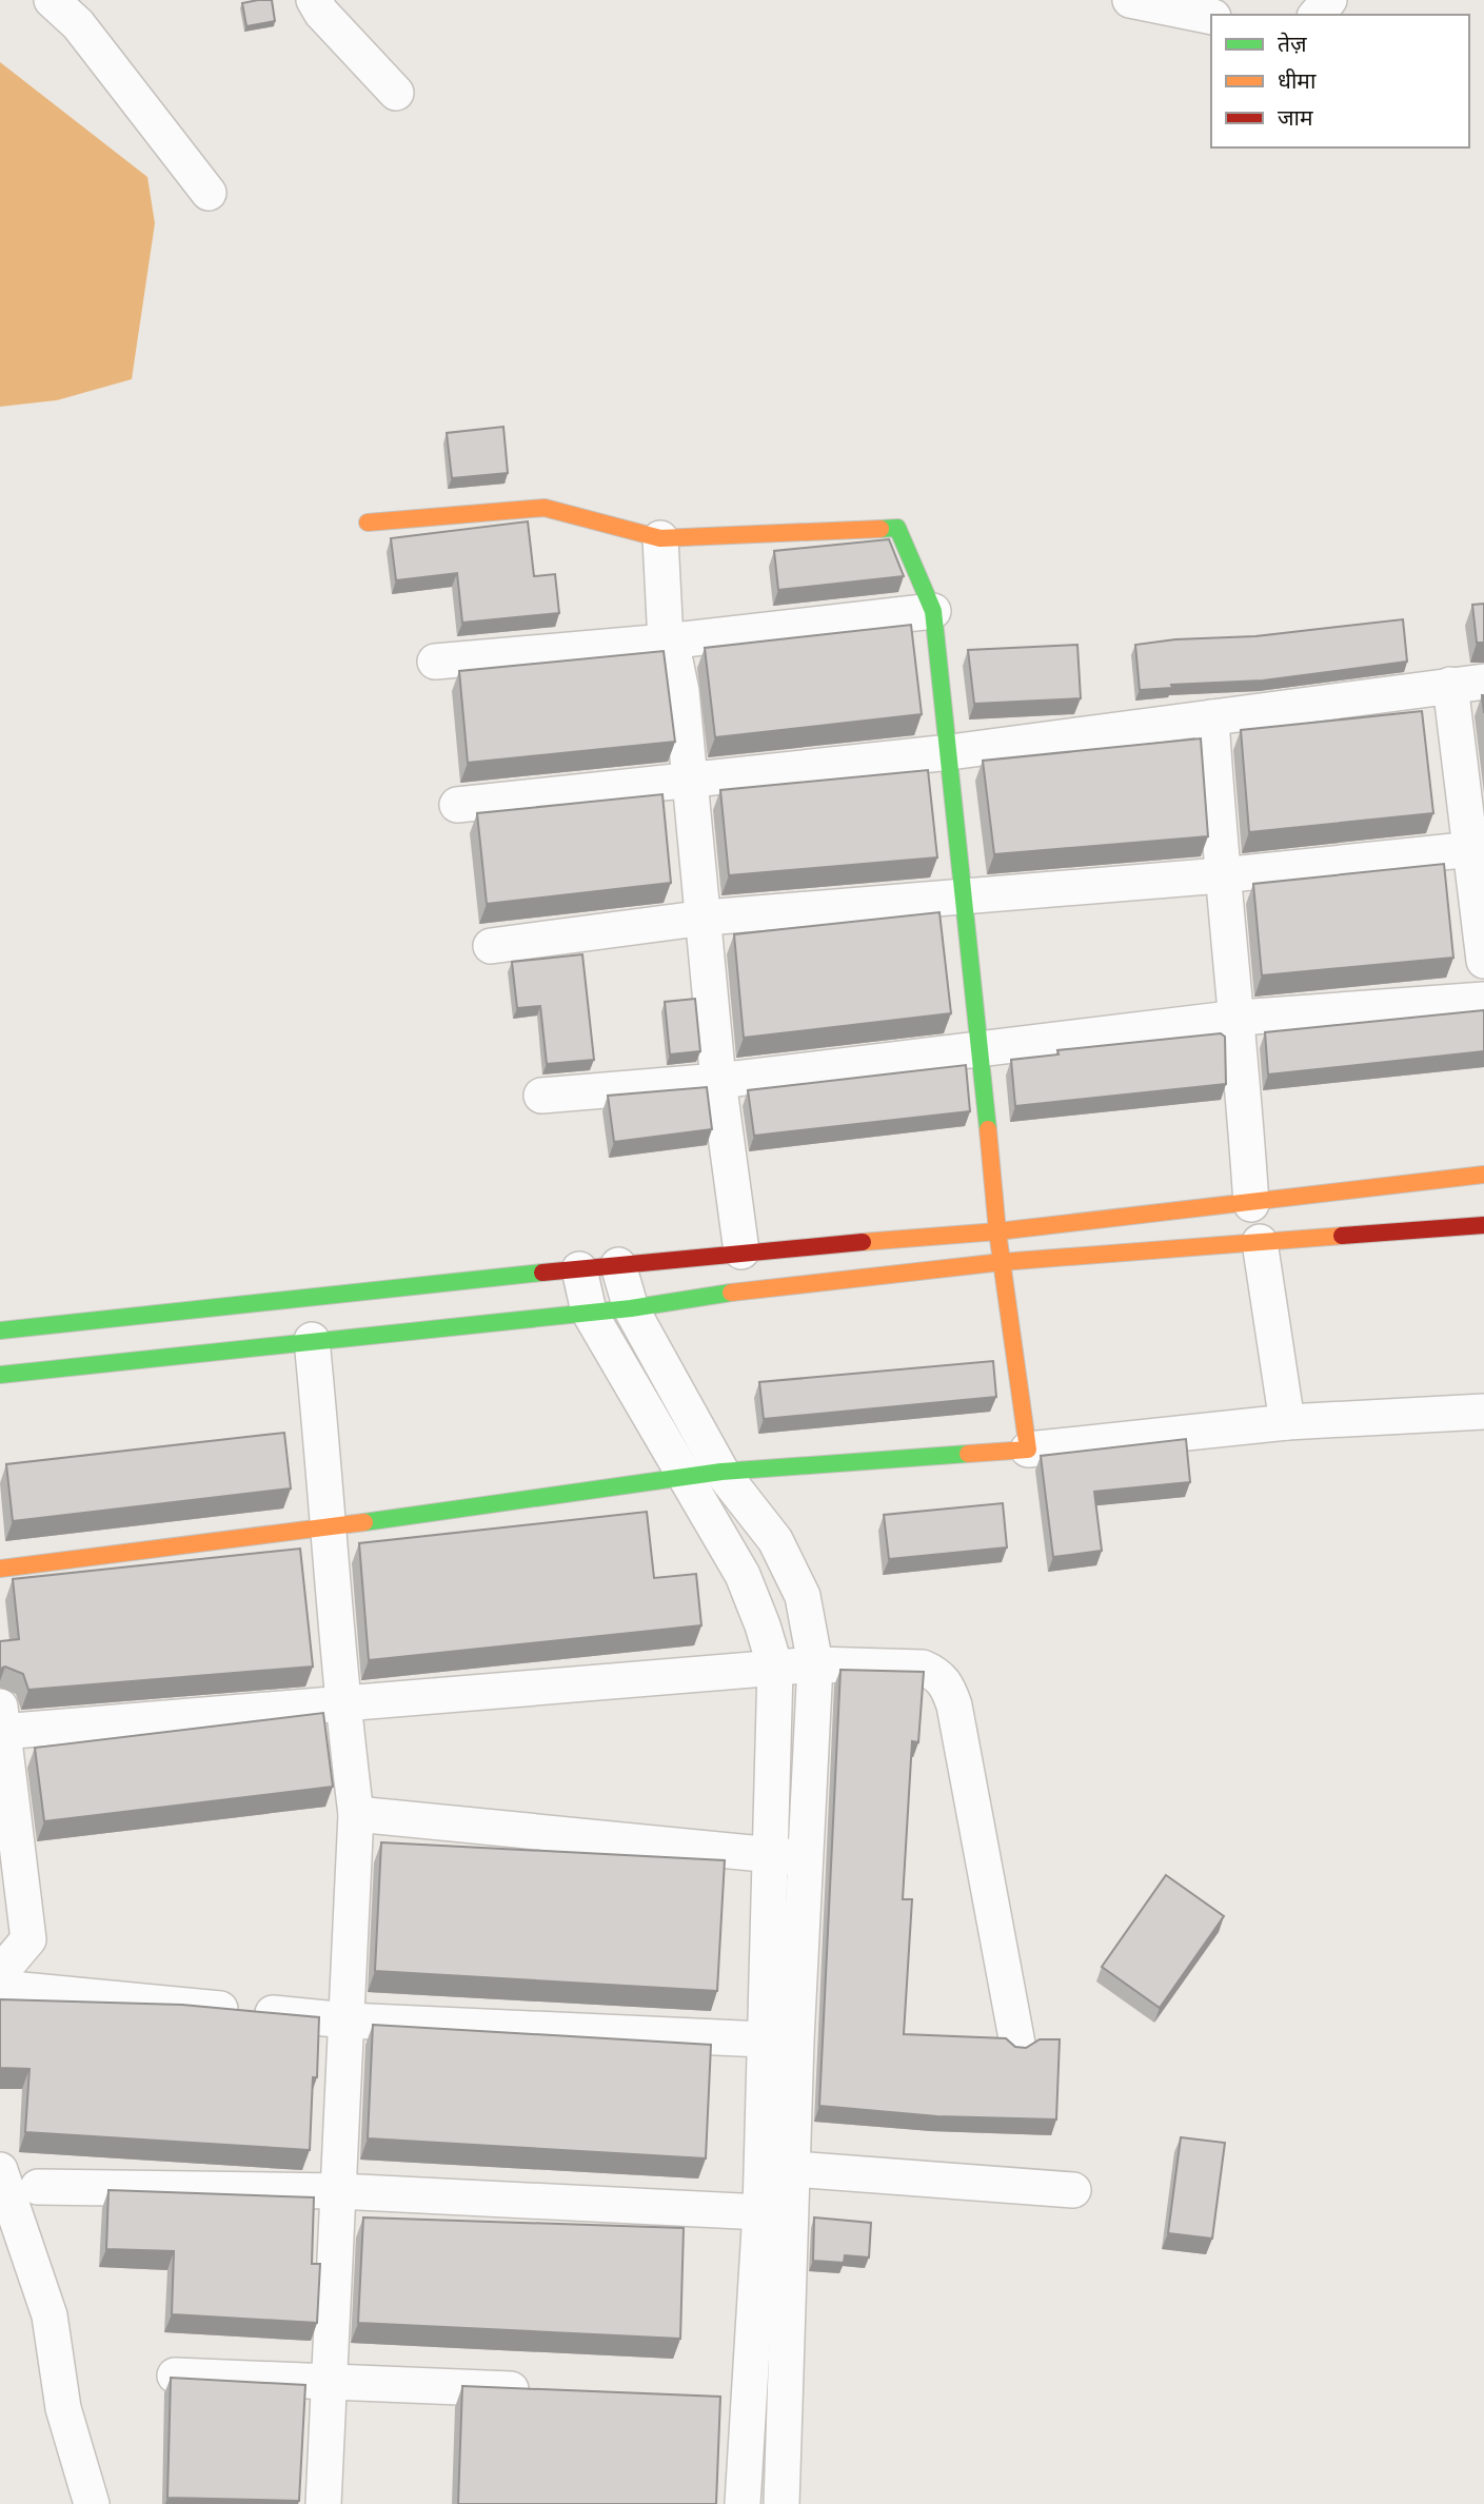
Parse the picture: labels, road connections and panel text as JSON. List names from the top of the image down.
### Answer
{
  "legend": ["तेज़", "धीमा", "जाम"]
}
